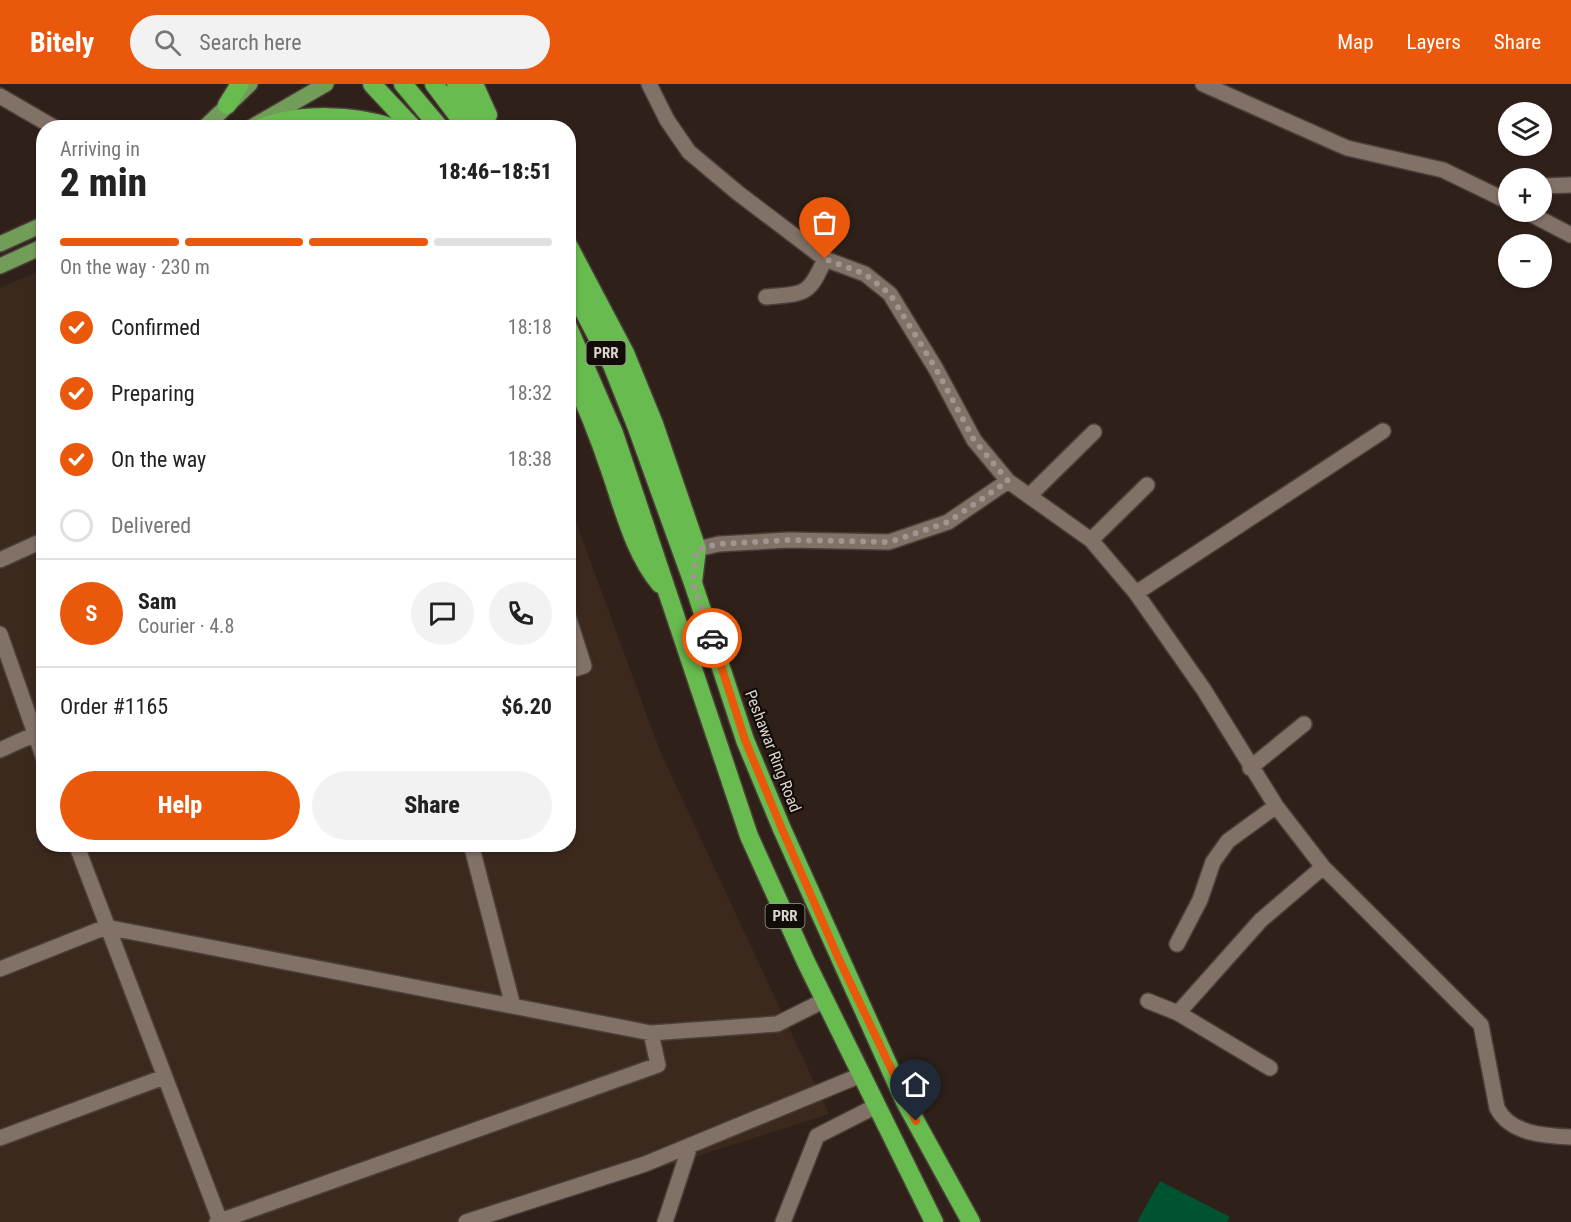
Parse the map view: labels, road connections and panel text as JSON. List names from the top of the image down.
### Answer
{
  "streets": {
    "highway": ["PRR", "Peshawar Ring Road"]
  },
  "page": {
    "header": "Bitely",
    "search": "Search here",
    "nav": ["Map", "Layers", "Share"],
    "map_buttons": ["+", "−"],
    "heading": ["2 min", "Arriving in", "18:46–18:51"],
    "panel": [
      "Sam",
      "Courier · 4.8",
      "Order #1165",
      "$6.20"
    ],
    "bar": "On the way · 230 m",
    "list": [
      ["Confirmed", "18:18"],
      ["Preparing", "18:32"],
      ["On the way", "18:38"],
      "Delivered"
    ],
    "round": "S",
    "buttons": ["Help", "Share"]
  }
}
